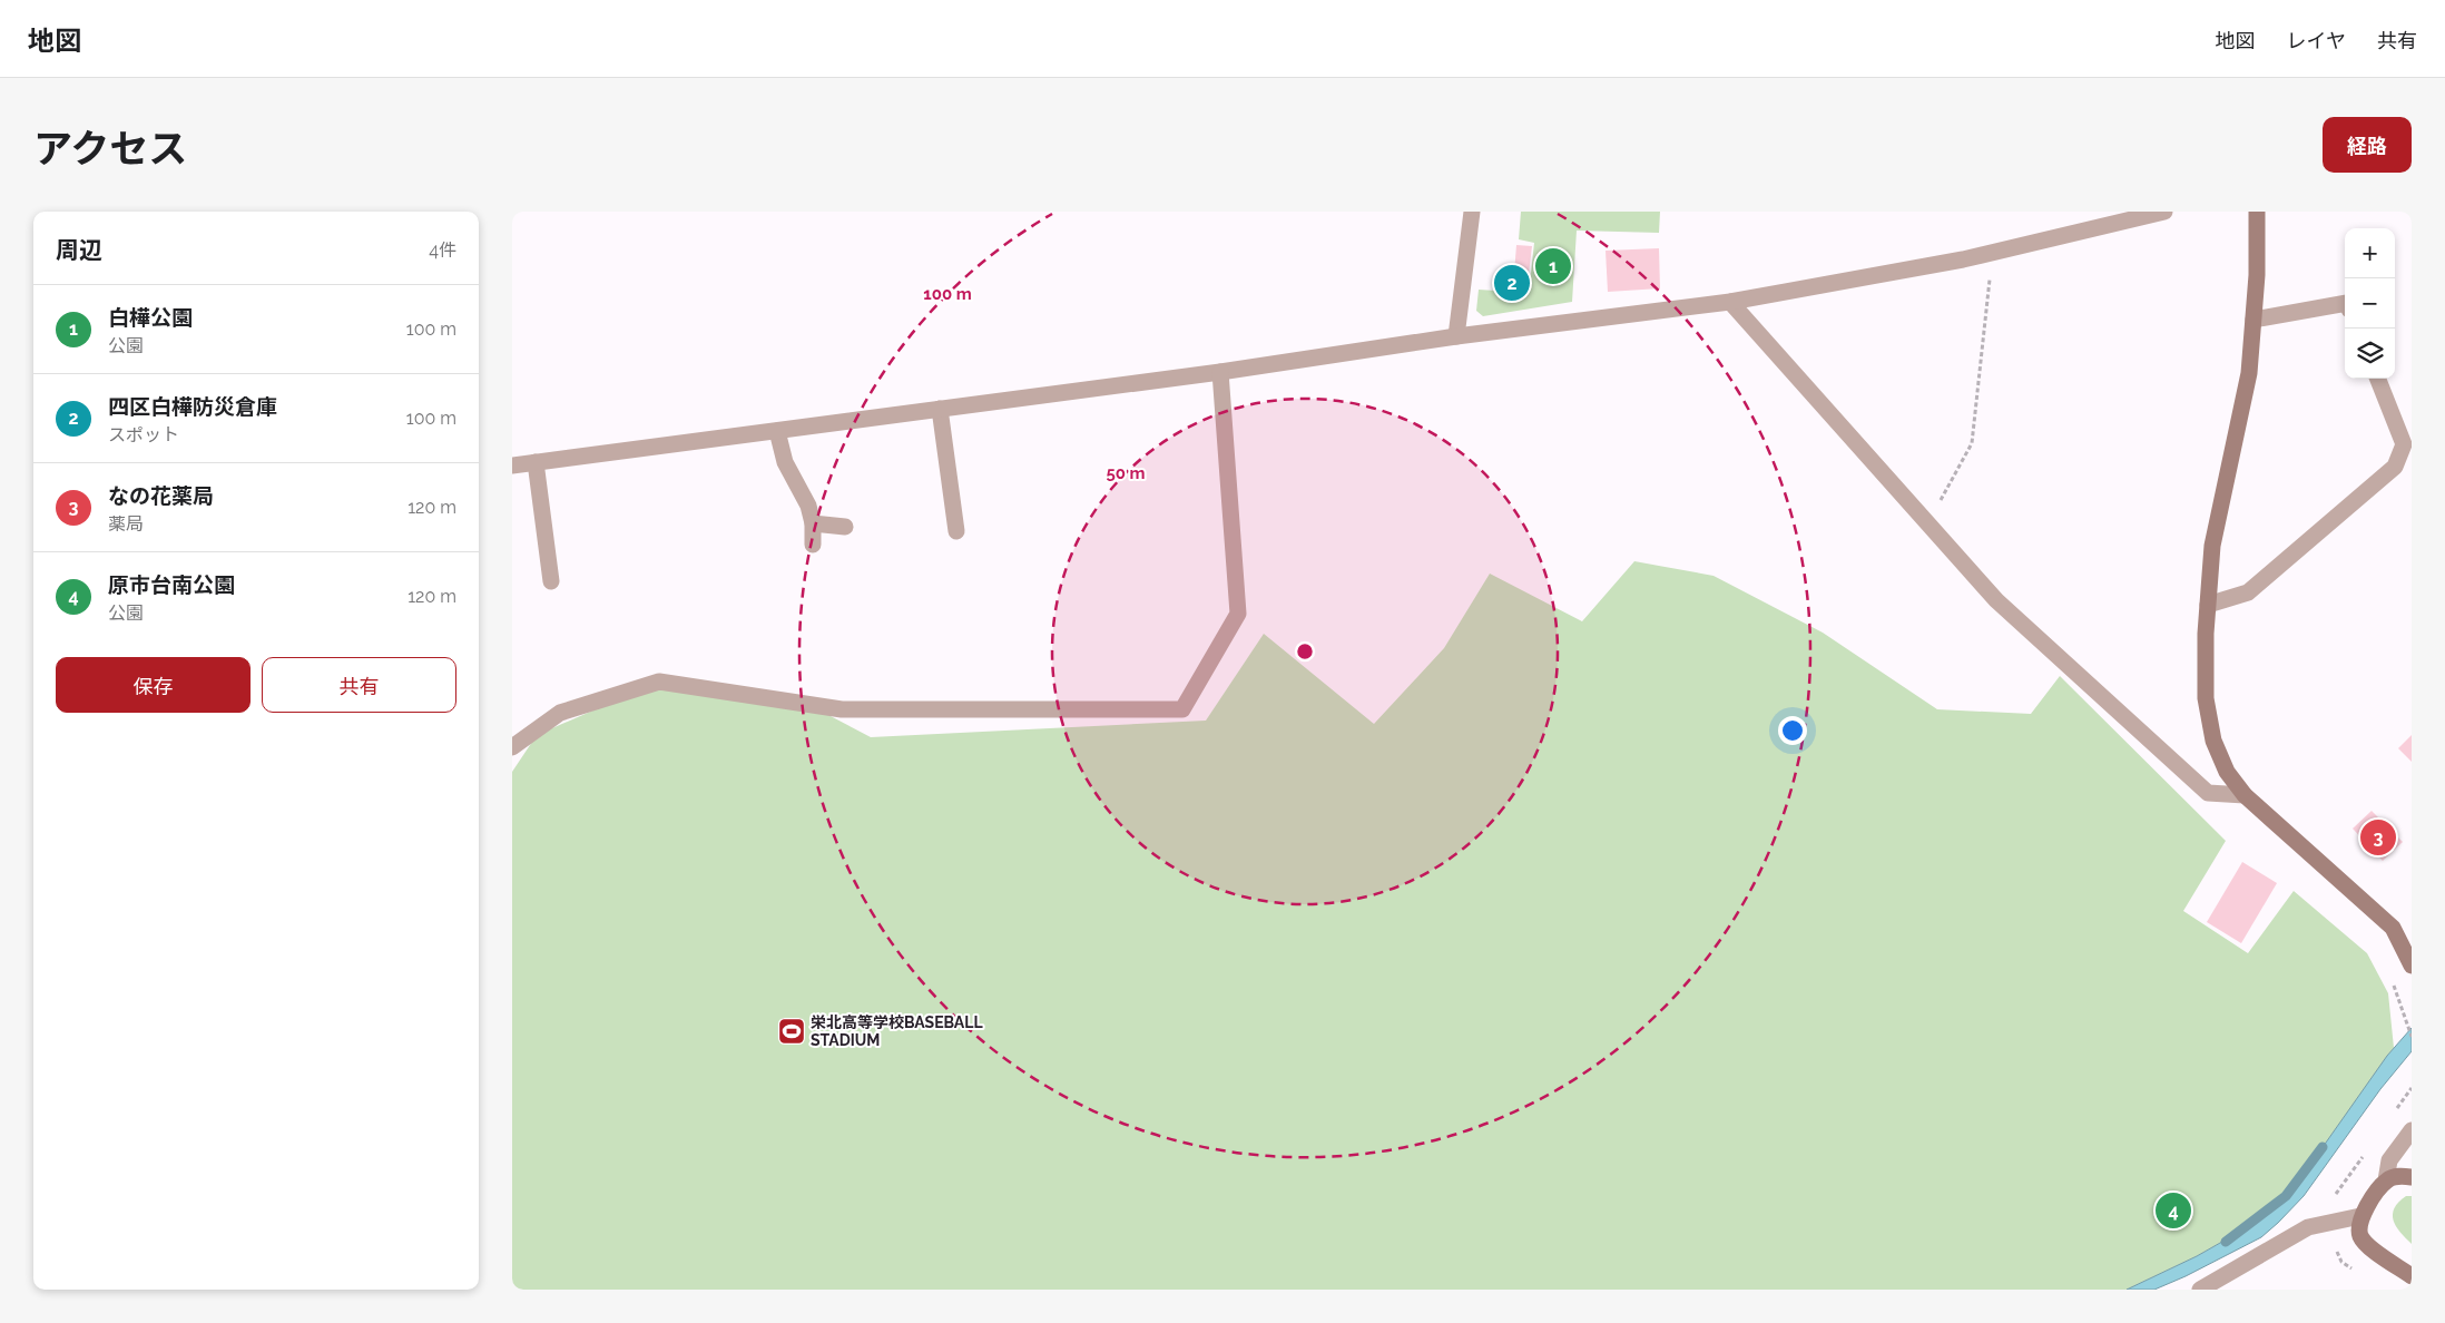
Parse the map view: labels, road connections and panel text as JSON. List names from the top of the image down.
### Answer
{
  "places": {
    "sports": ["栄北高等学校BASEBALL STADIUM"]
  },
  "page": {
    "header": "地図",
    "nav": ["地図", "レイヤ", "共有"],
    "title": "アクセス",
    "buttons": [
      "経路",
      ["保存", "共有"]
    ],
    "heading": ["周辺", "4件"],
    "map_buttons": ["+", "−"],
    "pins": [
      "1",
      "2",
      "3",
      "4"
    ],
    "list": [
      {
        "mark": "1",
        "name": "白樺公園",
        "note": "公園",
        "value": "100 m"
      },
      {
        "mark": "2",
        "name": "四区白樺防災倉庫",
        "note": "スポット",
        "value": "100 m"
      },
      {
        "mark": "3",
        "name": "なの花薬局",
        "note": "薬局",
        "value": "120 m"
      },
      {
        "mark": "4",
        "name": "原市台南公園",
        "note": "公園",
        "value": "120 m"
      }
    ]
  },
  "rings": ["100 m", "50 m"]
}
